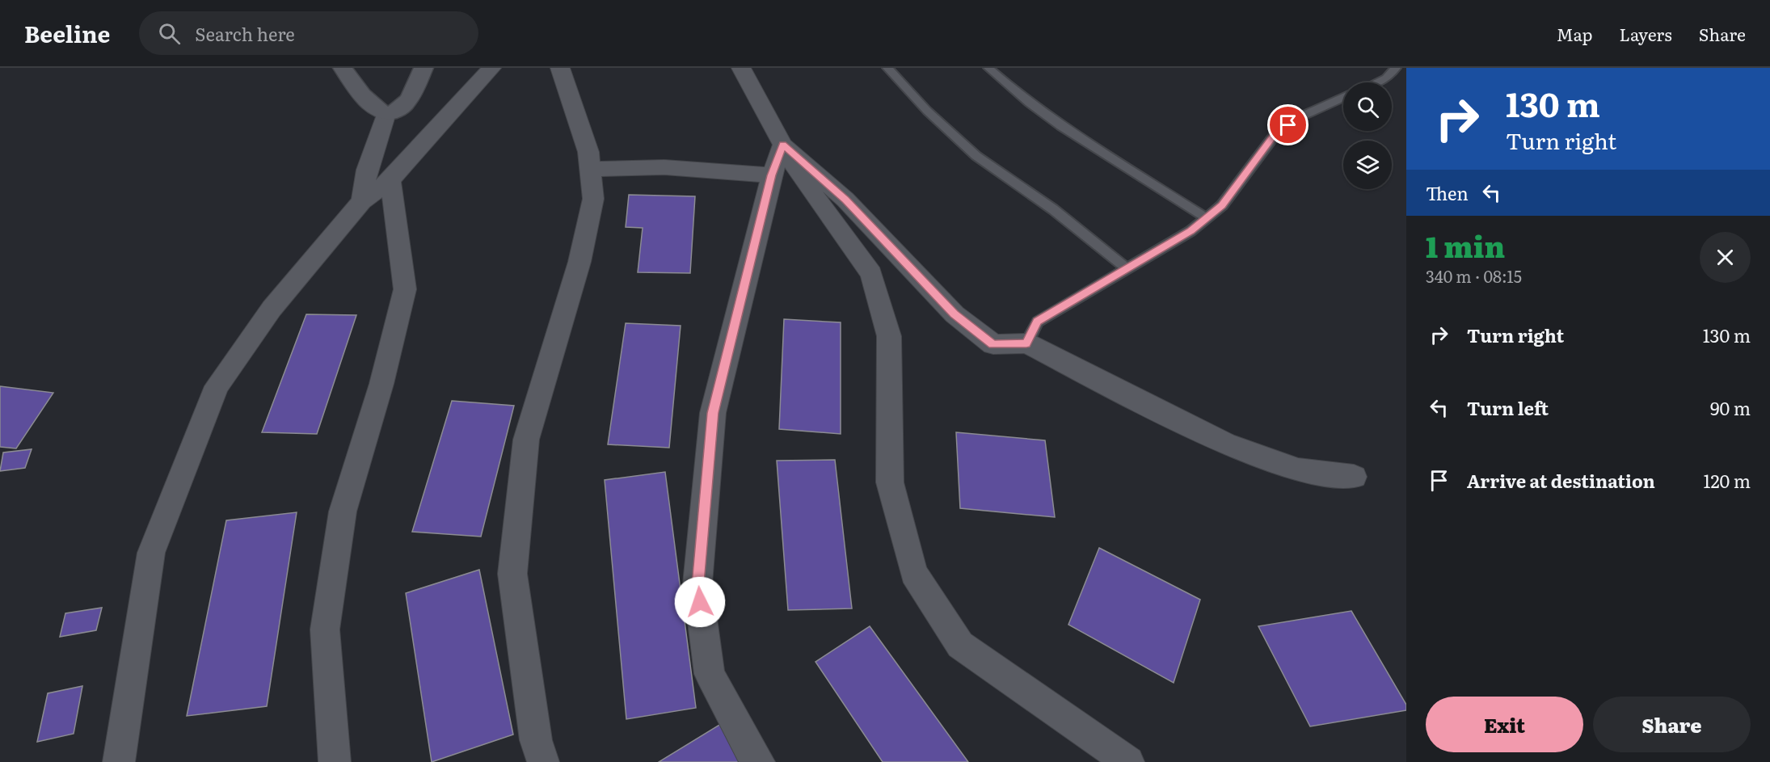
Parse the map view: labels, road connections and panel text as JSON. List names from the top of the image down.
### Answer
{
  "page": {
    "header": "Beeline",
    "search": "Search here",
    "nav": ["Map", "Layers", "Share"],
    "turn": ["130 m", "Turn right"],
    "then": "Then",
    "heading": ["1 min", "340 m · 08:15"],
    "list": [
      {
        "name": "Turn right",
        "value": "130 m"
      },
      {
        "name": "Turn left",
        "value": "90 m"
      },
      {
        "name": "Arrive at destination",
        "value": "120 m"
      }
    ],
    "buttons": ["Exit", "Share"]
  }
}
